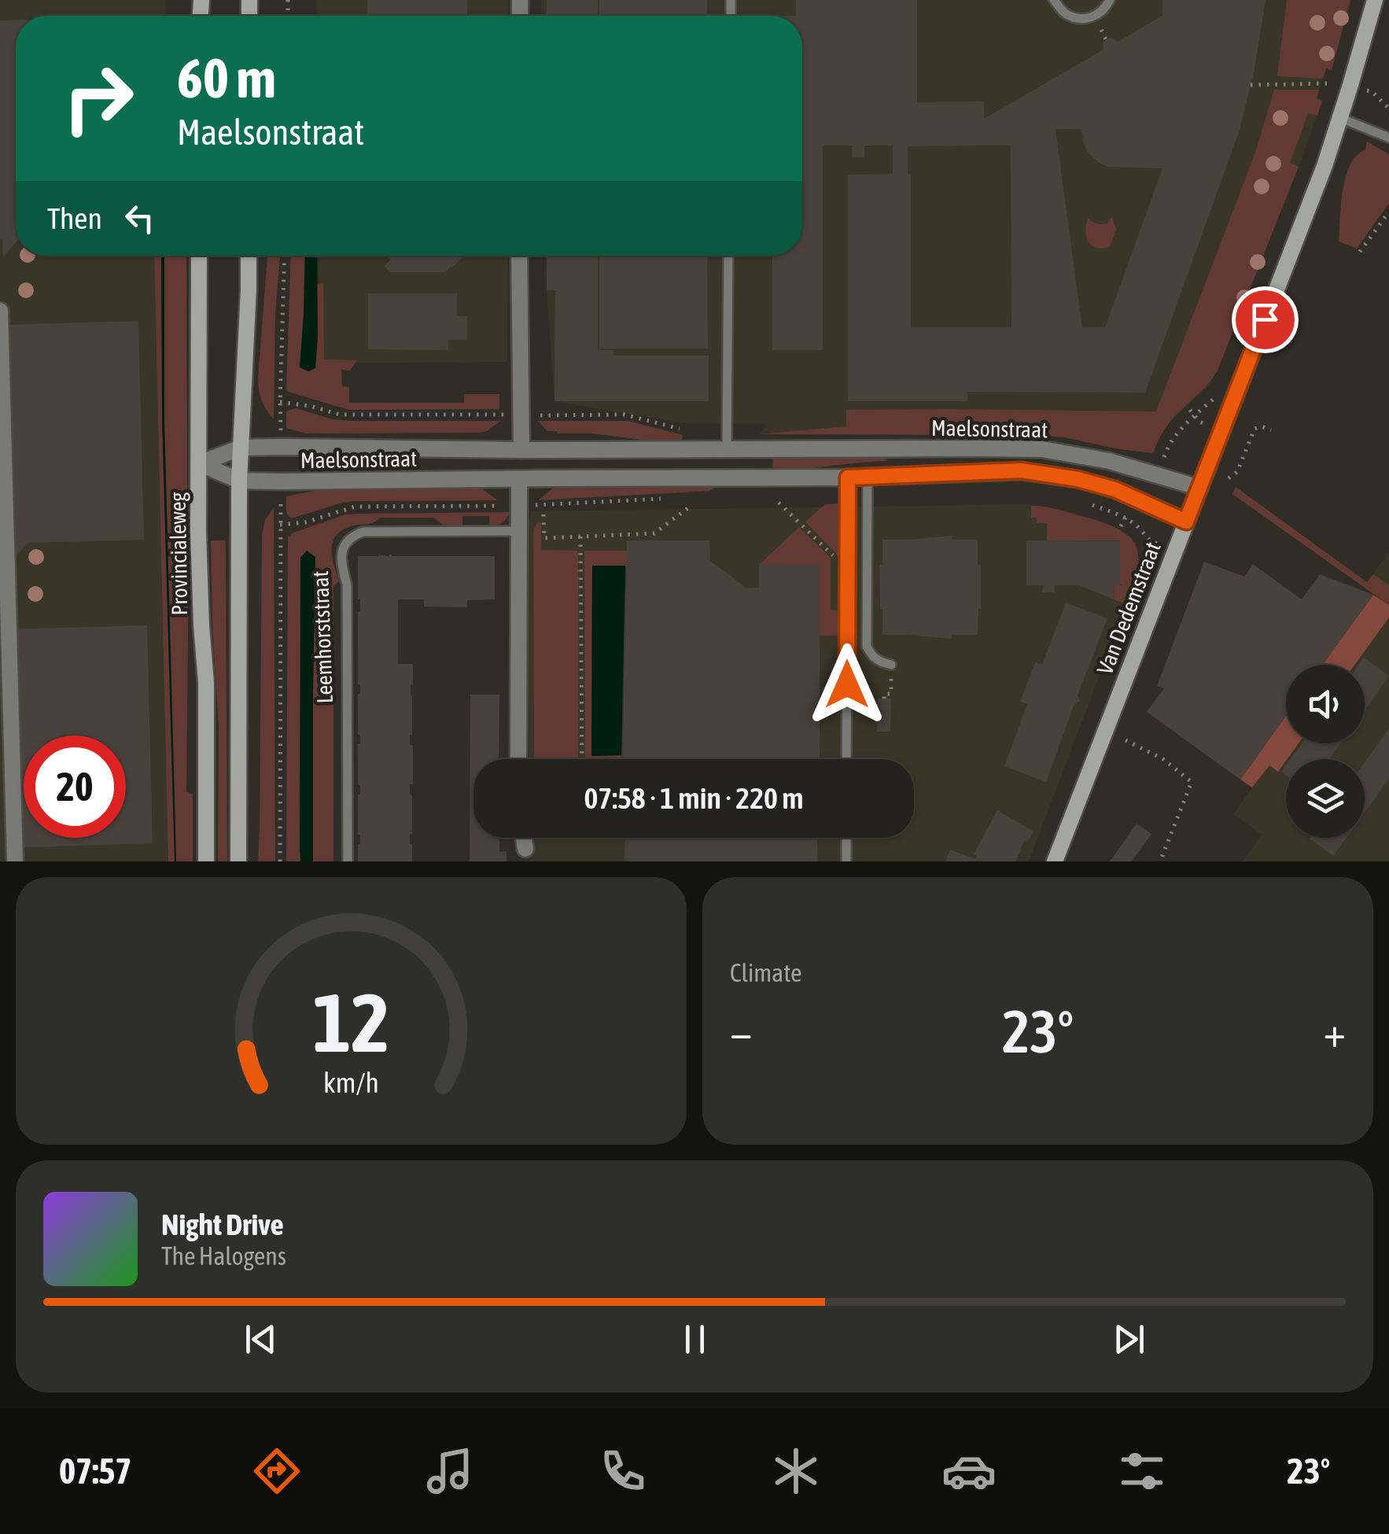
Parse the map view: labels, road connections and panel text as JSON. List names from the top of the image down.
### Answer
{
  "streets": {
    "main road": ["Provincialeweg", "Van Dedemstraat"],
    "street": ["Maelsonstraat"],
    "lane": ["Leemhorststraat"]
  },
  "crossings": [
    ["Maelsonstraat", "Provincialeweg"],
    ["Maelsonstraat", "Van Dedemstraat"]
  ],
  "page": {
    "turn": ["60 m", "Maelsonstraat"],
    "then": "Then",
    "limit": "20",
    "trip": "07:58 · 1 min · 220 m",
    "tile": "Climate",
    "heat": ["−", "23°", "+"],
    "song": ["Night Drive", "The Halogens"],
    "tabs": ["07:57", "23°"],
    "gauge": ["12", "km/h"]
  }
}
